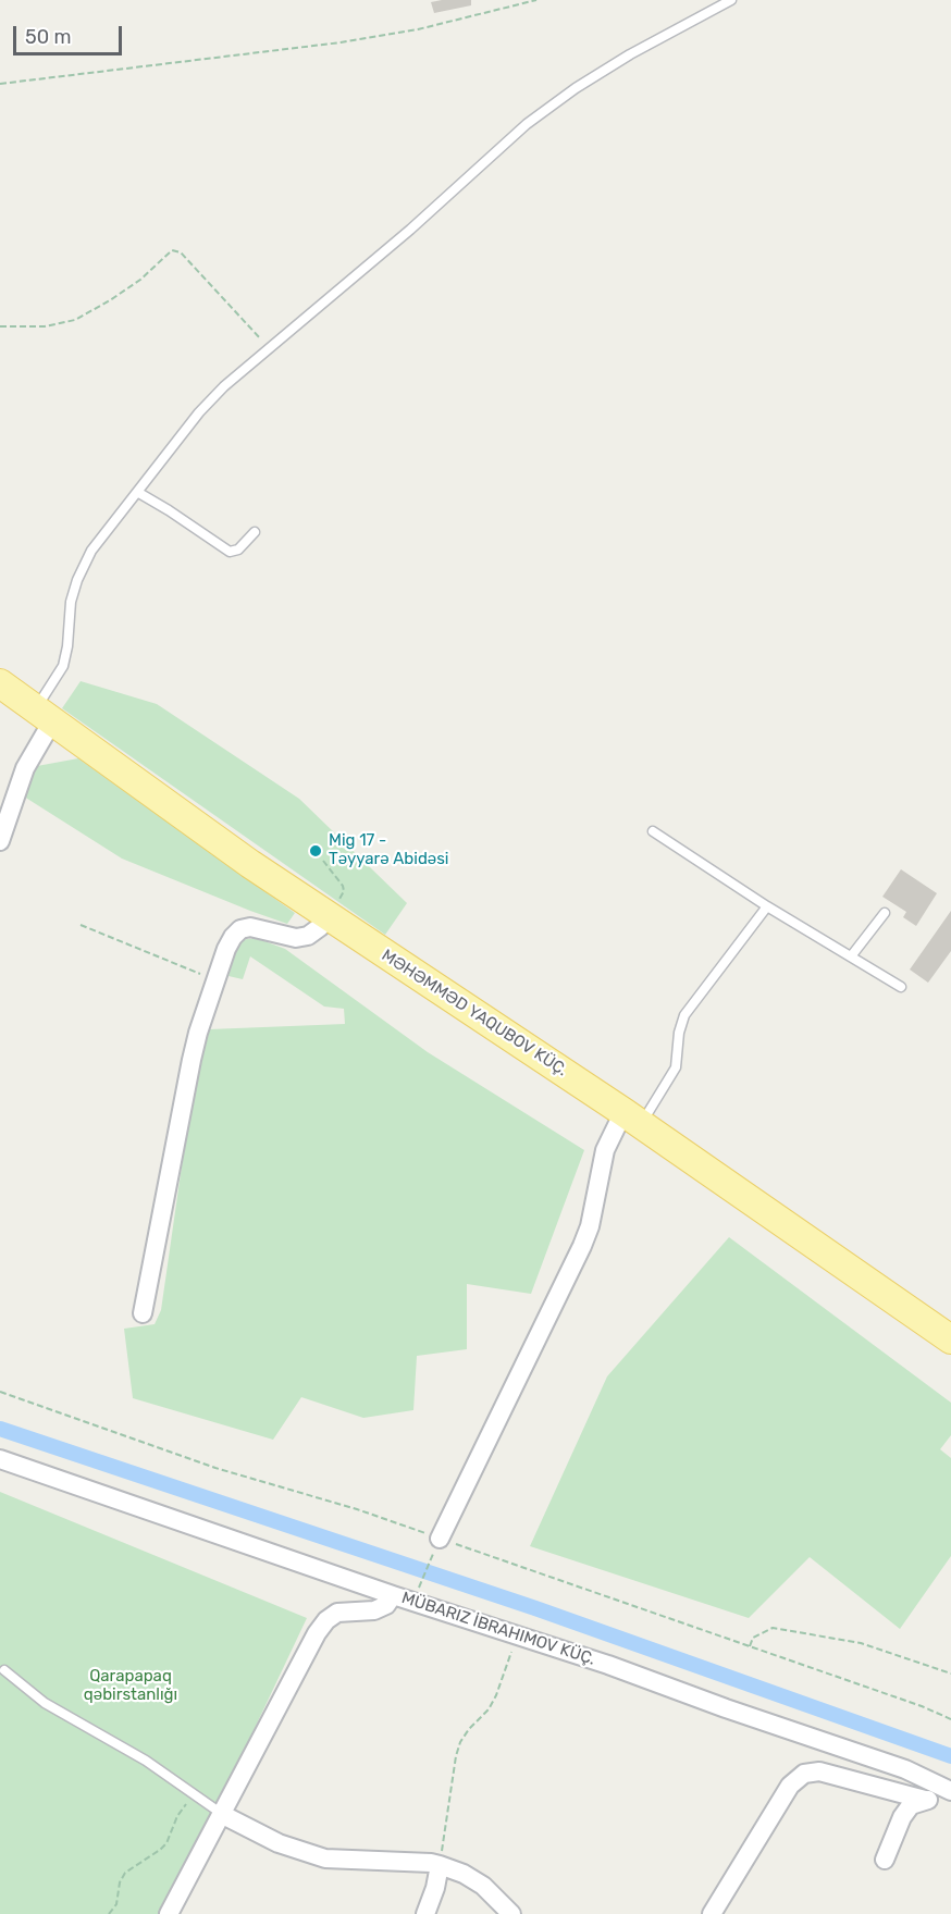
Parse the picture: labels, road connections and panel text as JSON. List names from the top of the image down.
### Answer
{
  "streets": {
    "main road": ["MƏHƏMMƏD YAQUBOV KÜÇ."],
    "street": ["MÜBARIZ İBRAHIMOV KÜÇ."]
  },
  "parks": ["Qarapapaq qəbirstanlığı"],
  "places": ["Mig 17 - Təyyarə Abidəsi"],
  "scale_bar": "50 m"
}
